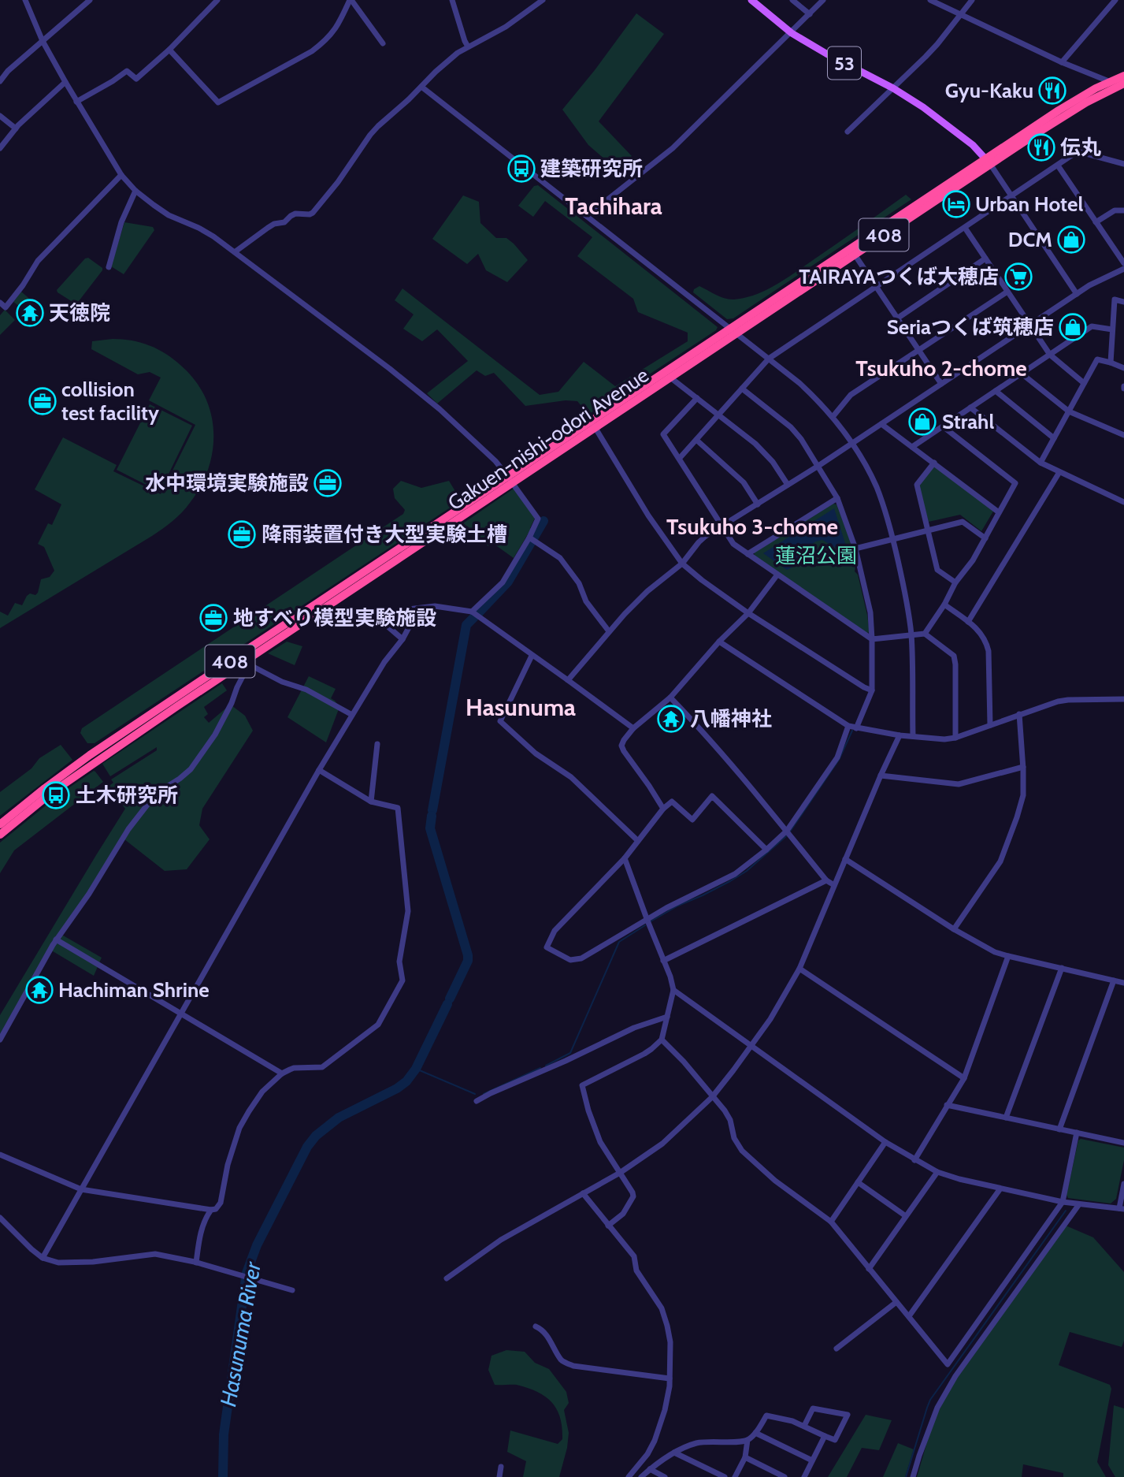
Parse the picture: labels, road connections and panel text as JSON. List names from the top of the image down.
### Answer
{
  "streets": {
    "highway": ["408", "Gakuen-nishi-odori Avenue"],
    "main road": ["53"]
  },
  "crossings": [
    ["53", "Gakuen-nishi-odori Avenue"]
  ],
  "districts": [
    "Tachihara",
    "Tsukuho 2-chome",
    "Tsukuho 3-chome",
    "Hasunuma"
  ],
  "water": ["Hasunuma River"],
  "parks": ["蓮沼公園"],
  "places": {
    "restaurant": ["Gyu-Kaku", "伝丸"],
    "bus stop": ["建築研究所", "土木研究所"],
    "hotel": ["Urban Hotel"],
    "shop": ["DCM", "Seriaつくば筑穂店", "Strahl"],
    "supermarket": ["TAIRAYAつくば大穂店"],
    "temple": ["天徳院", "八幡神社", "Hachiman Shrine"],
    "office": [
      "collision test facility",
      "水中環境実験施設",
      "降雨装置付き大型実験土槽",
      "地すべり模型実験施設"
    ]
  }
}
